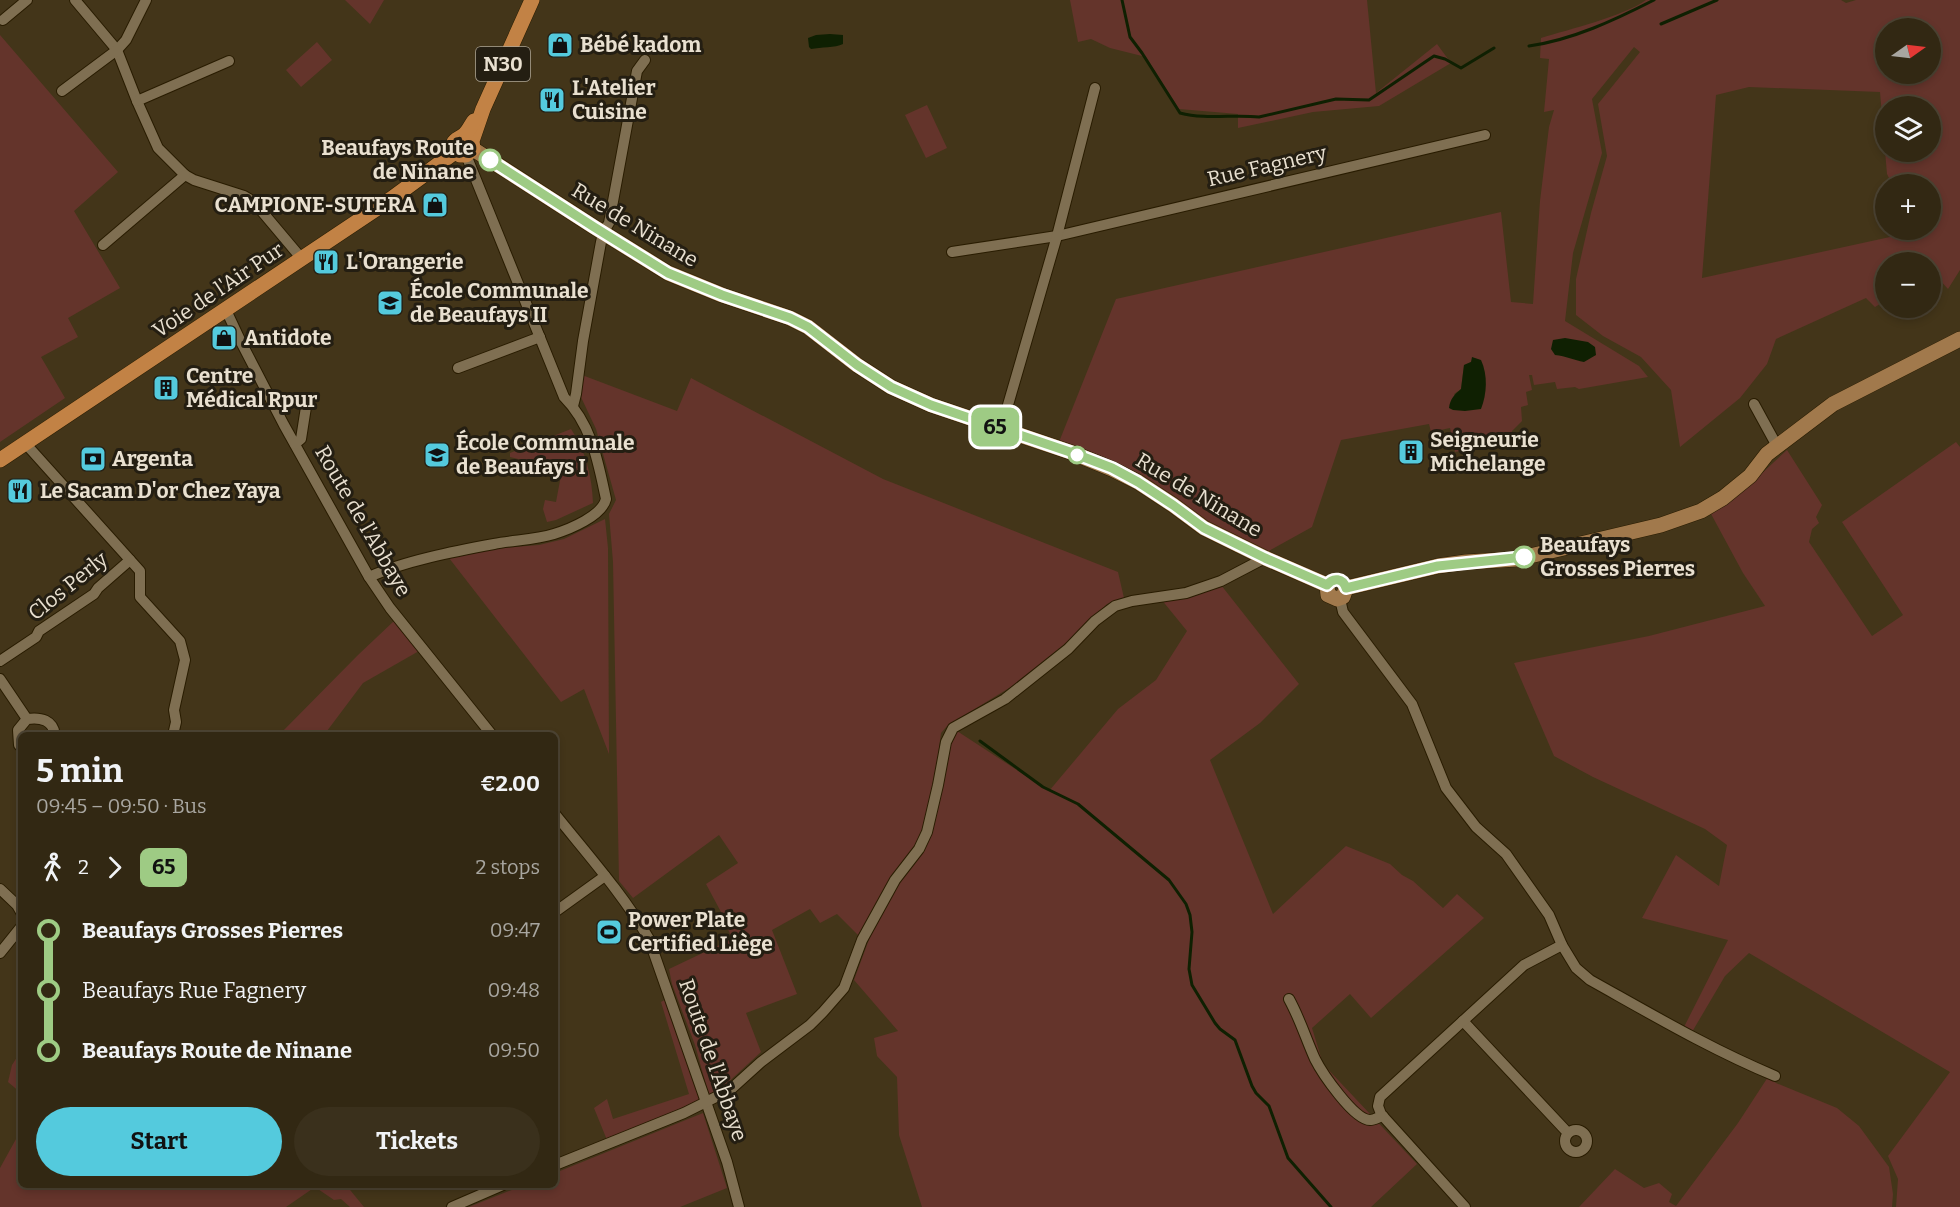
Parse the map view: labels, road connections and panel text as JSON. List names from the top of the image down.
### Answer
{
  "streets": {
    "main road": ["N30", "Voie de l'Air Pur"],
    "street": [
      "Rue Fagnery",
      "Rue de Ninane",
      "Route de l'Abbaye",
      "Clos Perly"
    ]
  },
  "crossings": [
    ["N30", "Rue de Ninane"],
    ["N30", "Voie de l'Air Pur"],
    ["Rue de Ninane", "Voie de l'Air Pur"],
    ["Voie de l'Air Pur", "Route de l'Abbaye"],
    ["Voie de l'Air Pur", "Clos Perly"]
  ],
  "places": {
    "shop": ["Bébé kadom", "CAMPIONE-SUTERA", "Antidote"],
    "restaurant": ["L'Atelier Cuisine", "L'Orangerie", "Le Sacam D'or Chez Yaya"],
    "other": ["Beaufays Route de Ninane", "Beaufays Grosses Pierres"],
    "school or university": ["École Communale de Beaufays II", "École Communale de Beaufays I"],
    "building": ["Centre Médical Rpur", "Seigneurie Michelange"],
    "bank": ["Argenta"],
    "sports": ["Power Plate Certified Liège"]
  },
  "lines": ["bus line 65"],
  "north": "right",
  "page": {
    "on_map": "65",
    "map_buttons": ["+", "−"],
    "heading": ["5 min", "09:45 – 09:50 · Bus", "€2.00"],
    "legs": ["2", "65", "2 stops"],
    "list": [
      {
        "name": "Beaufays Grosses Pierres",
        "value": "09:47"
      },
      {
        "name": "Beaufays Rue Fagnery",
        "value": "09:48"
      },
      {
        "name": "Beaufays Route de Ninane",
        "value": "09:50"
      }
    ],
    "buttons": ["Start", "Tickets"]
  }
}
